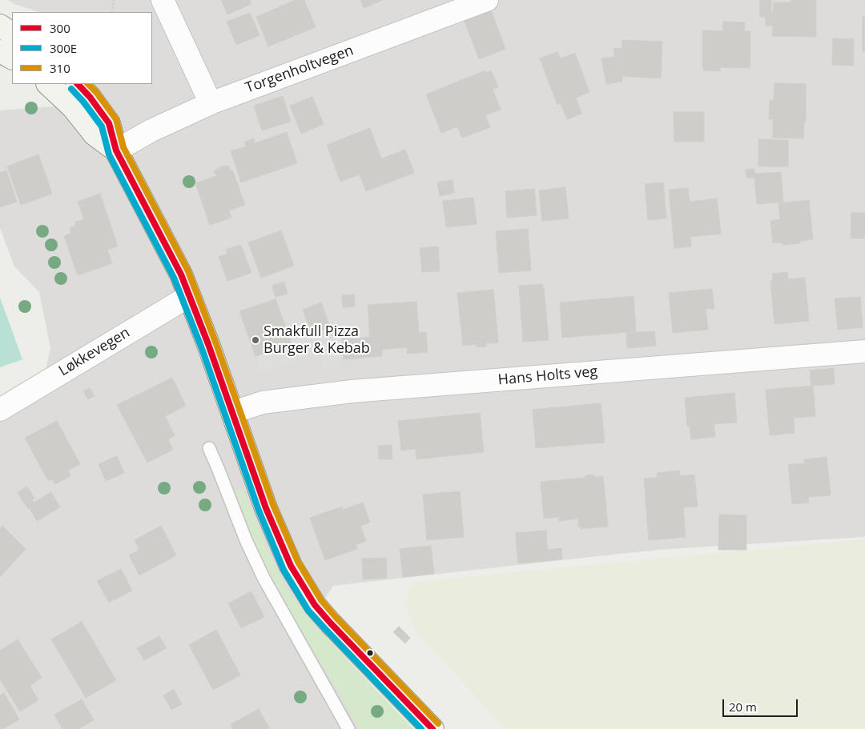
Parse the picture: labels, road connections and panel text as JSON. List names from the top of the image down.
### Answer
{
  "streets": {
    "street": ["Torgenholtvegen", "Løkkevegen", "Hans Holts veg"]
  },
  "places": ["Smakfull Pizza Burger & Kebab"],
  "lines": ["transit line 300", "transit line 310", "transit line 300E"],
  "legend": ["300", "300E", "310"],
  "scale_bar": "20 m"
}
